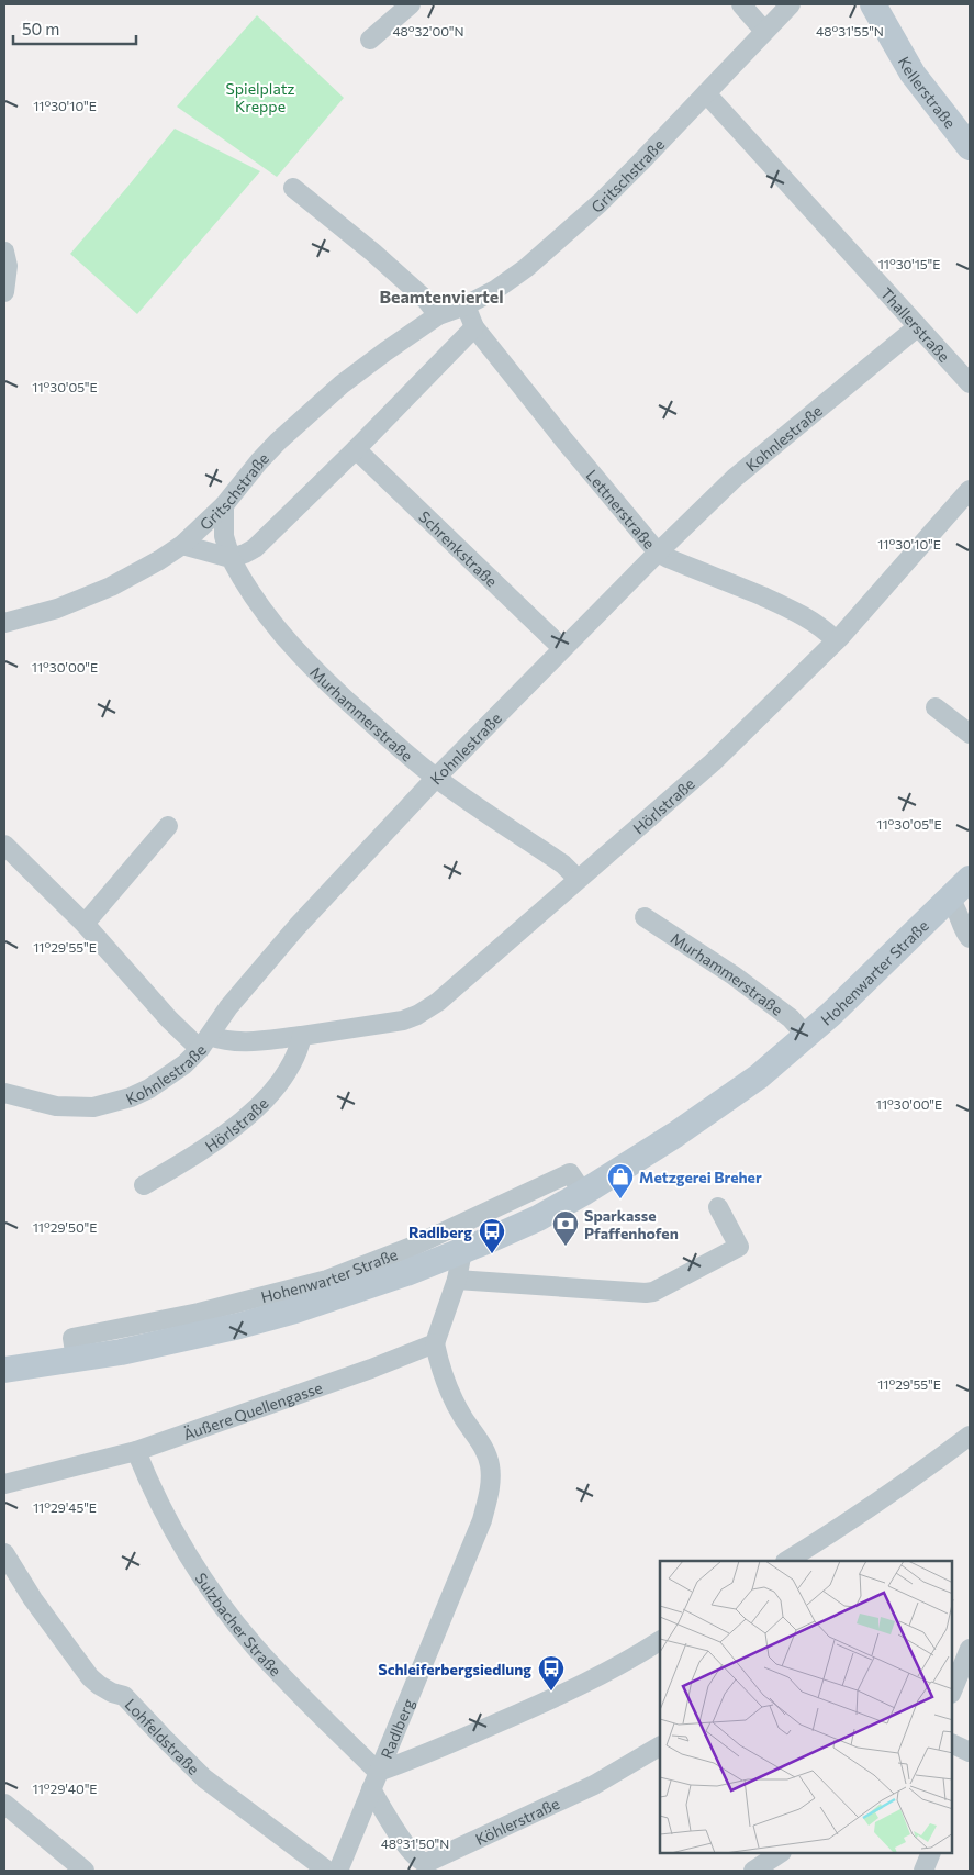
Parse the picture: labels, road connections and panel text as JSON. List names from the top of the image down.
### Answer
{
  "streets": {
    "street": [
      "Kellerstraße",
      "Gritschstraße",
      "Thallerstraße",
      "Kohnlestraße",
      "Lettnerstraße",
      "Schrenkstraße",
      "Murhammerstraße",
      "Hörlstraße",
      "Hohenwarter Straße",
      "Äußere Quellengasse",
      "Sulzbacher Straße",
      "Radlberg",
      "Lohfeldstraße",
      "Köhlerstraße"
    ]
  },
  "crossings": [
    ["Gritschstraße", "Thallerstraße"],
    ["Gritschstraße", "Lettnerstraße"],
    ["Gritschstraße", "Murhammerstraße"],
    ["Thallerstraße", "Kohnlestraße"],
    ["Kohnlestraße", "Lettnerstraße"],
    ["Kohnlestraße", "Schrenkstraße"],
    ["Kohnlestraße", "Murhammerstraße"],
    ["Kohnlestraße", "Hörlstraße"],
    ["Lettnerstraße", "Hörlstraße"],
    ["Murhammerstraße", "Hörlstraße"],
    ["Murhammerstraße", "Hohenwarter Straße"],
    ["Äußere Quellengasse", "Sulzbacher Straße"],
    ["Äußere Quellengasse", "Radlberg"],
    ["Sulzbacher Straße", "Radlberg"],
    ["Radlberg", "Köhlerstraße"]
  ],
  "districts": ["Beamtenviertel"],
  "parks": ["Spielplatz Kreppe"],
  "places": {
    "shop": ["Metzgerei Breher"],
    "bank": ["Sparkasse Pfaffenhofen"],
    "bus stop": ["Radlberg", "Schleiferbergsiedlung"]
  },
  "scale_bar": "50 m",
  "coordinates": [
    "48°32'00\"N",
    "48°31'55\"N",
    "11°30'10\"E",
    "11°30'15\"E",
    "11°30'05\"E",
    "11°30'00\"E",
    "11°29'55\"E",
    "11°29'50\"E",
    "11°29'45\"E",
    "11°29'40\"E",
    "48°31'50\"N"
  ]
}
